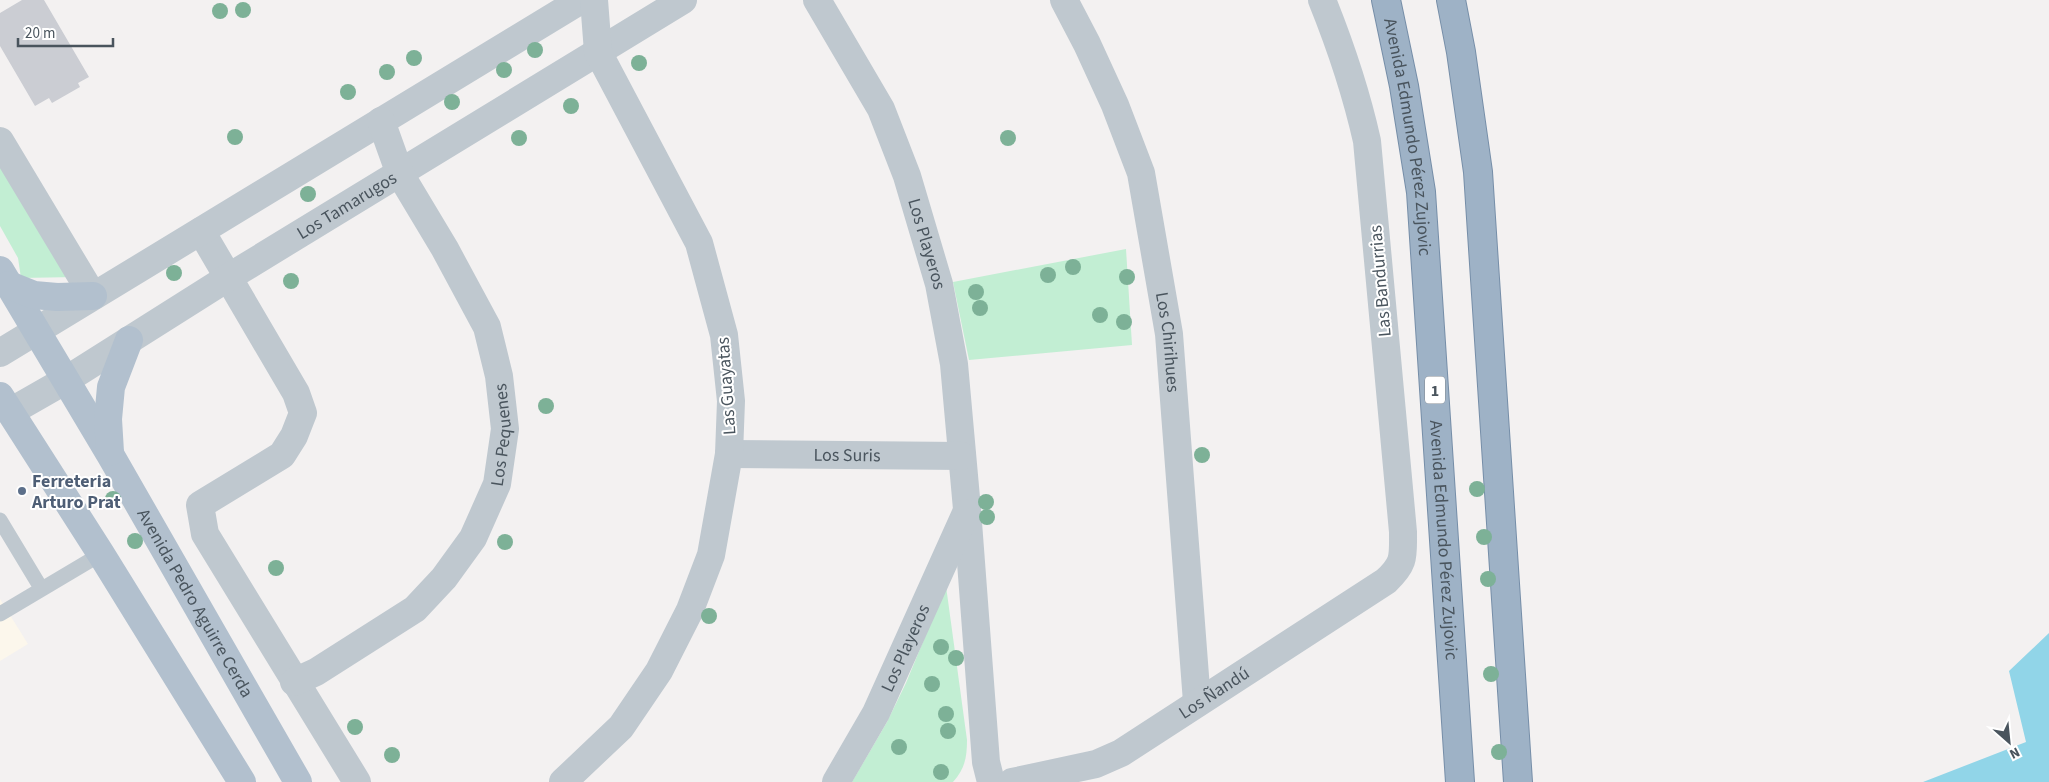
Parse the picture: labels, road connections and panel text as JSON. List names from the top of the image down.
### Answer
{
  "streets": {
    "highway": ["Avenida Edmundo Pérez Zujovic", "1"],
    "main road": ["Avenida Pedro Aguirre Cerda"],
    "street": [
      "Los Tamarugos",
      "Los Playeros",
      "Las Bandurrias",
      "Los Chirihues",
      "Las Guayatas",
      "Los Pequenes",
      "Los Suris",
      "Los Ñandú"
    ]
  },
  "crossings": [
    ["Los Tamarugos", "Las Guayatas"],
    ["Los Tamarugos", "Los Pequenes"],
    ["Los Tamarugos", "Avenida Pedro Aguirre Cerda"],
    ["Los Playeros", "Los Suris"],
    ["Las Bandurrias", "Los Ñandú"],
    ["Los Chirihues", "Los Ñandú"],
    ["Las Guayatas", "Los Suris"]
  ],
  "places": ["Ferreteria Arturo Prat"],
  "scale_bar": "20 m",
  "north": "bottom right"
}
